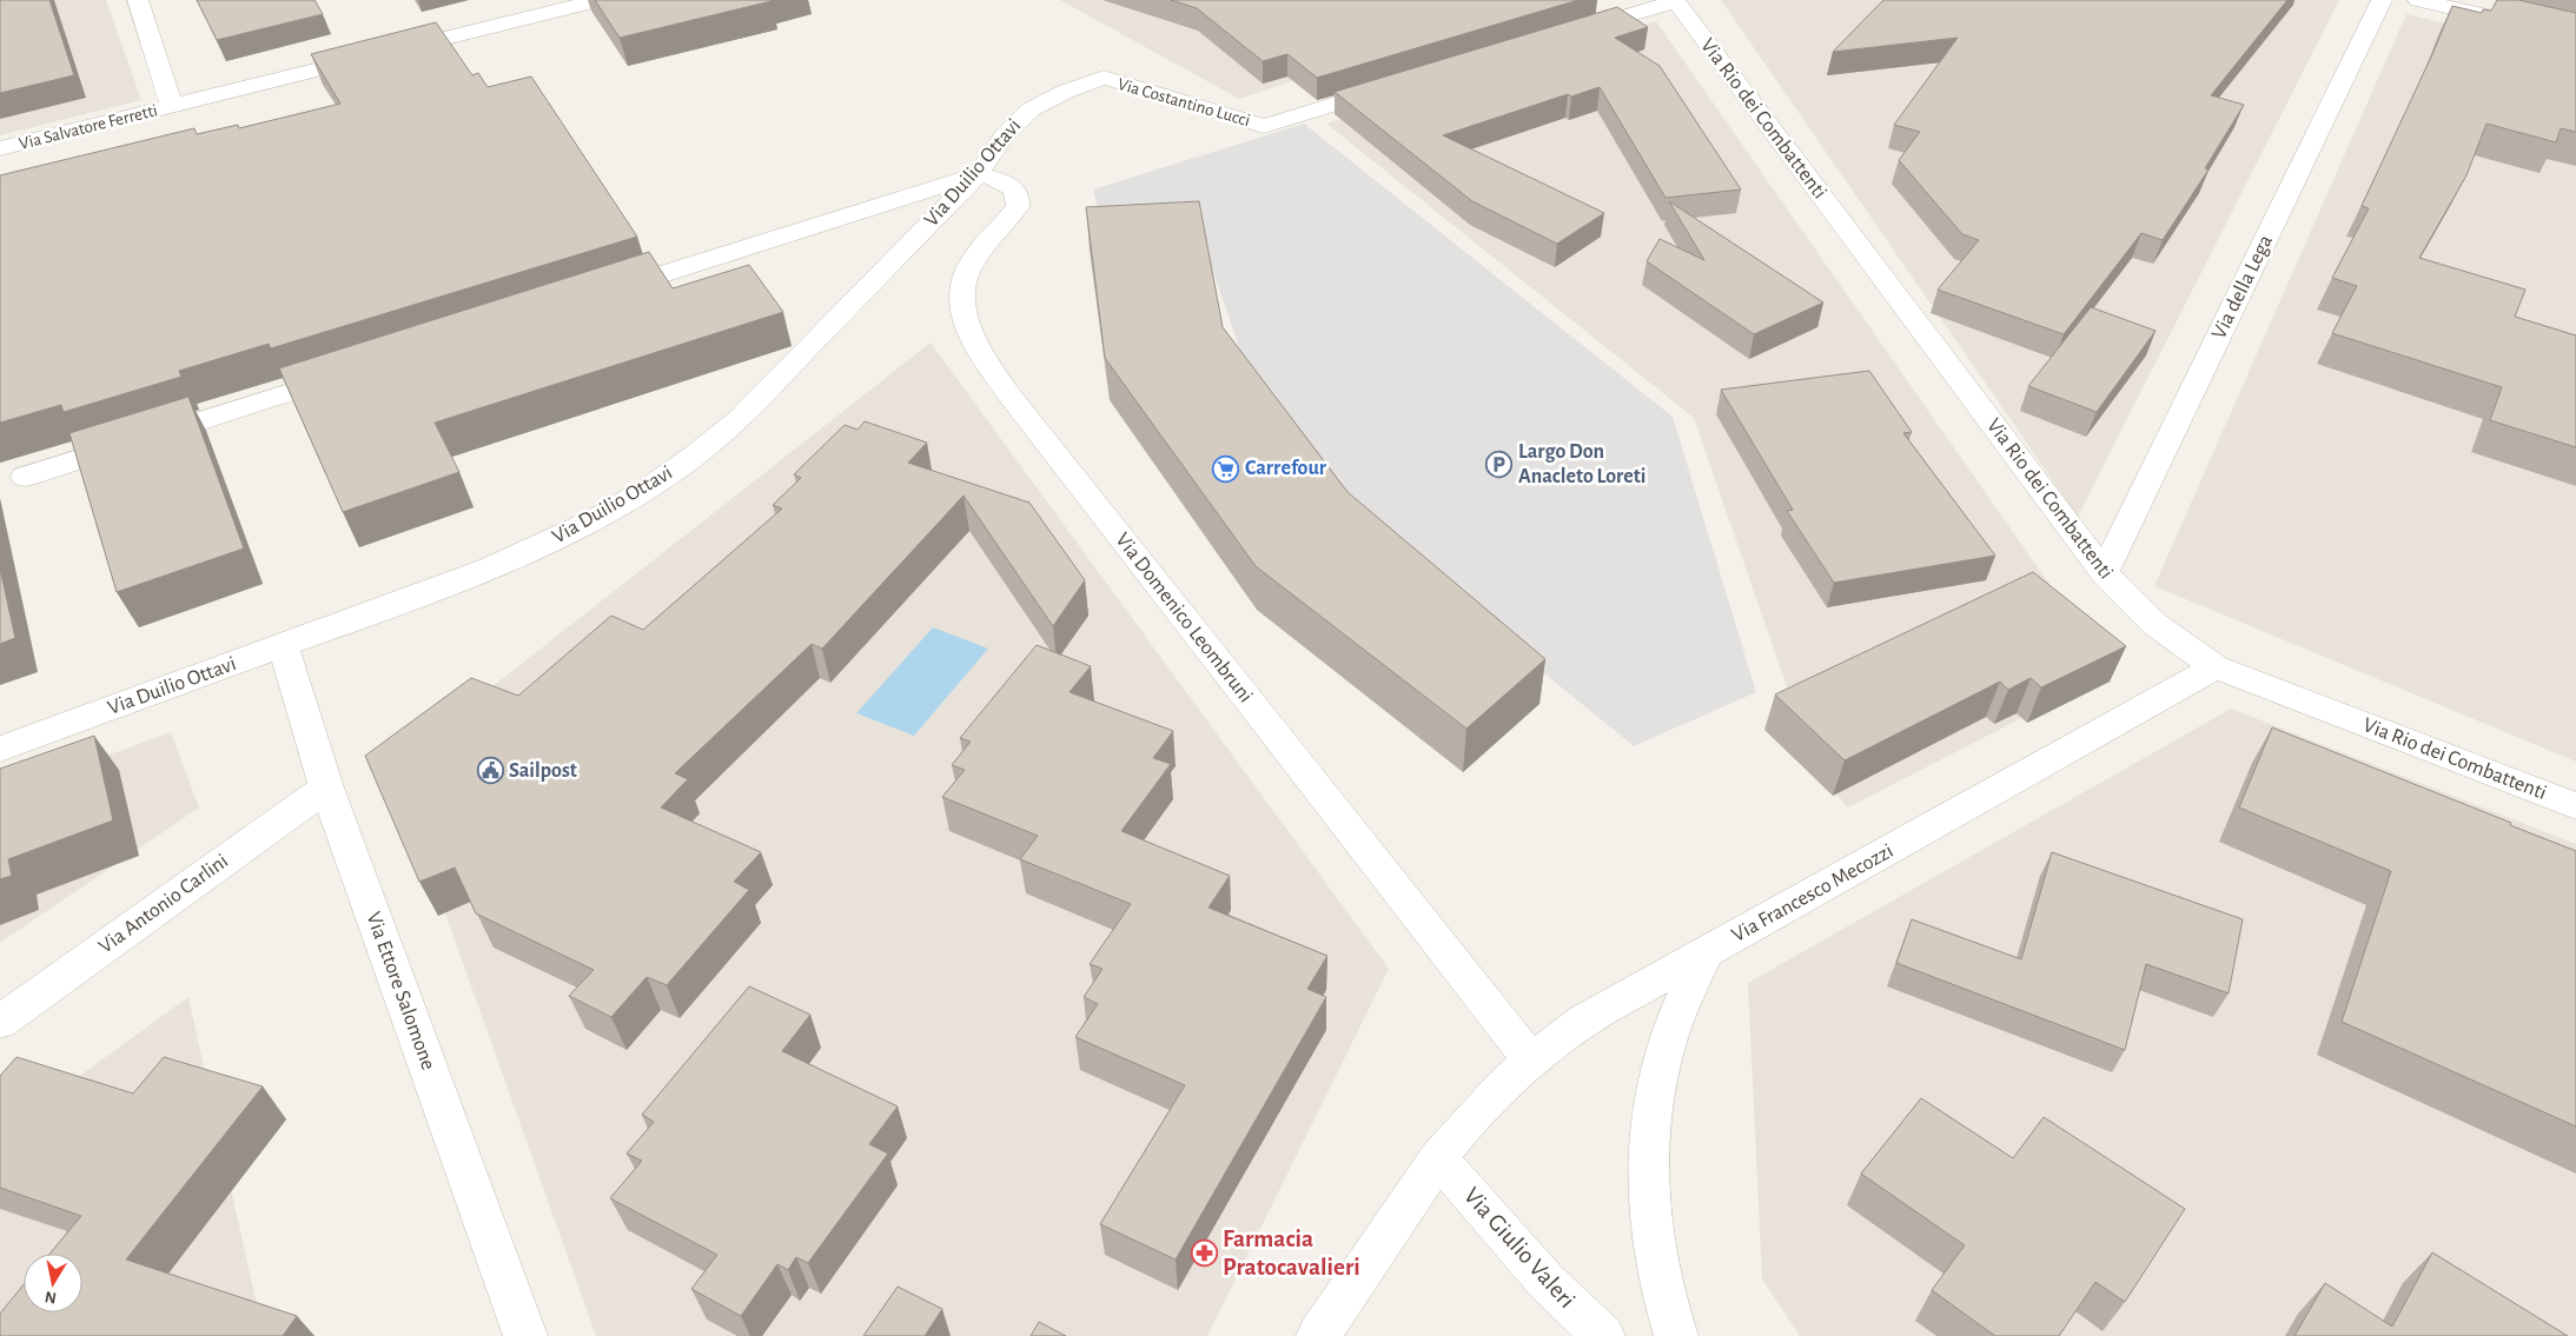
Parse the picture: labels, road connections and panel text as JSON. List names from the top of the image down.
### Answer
{
  "streets": {
    "street": [
      "Via Costantino Lucci",
      "Via Rio dei Combattenti",
      "Via Salvatore Ferretti",
      "Via Duilio Ottavi",
      "Via della Lega",
      "Via Domenico Leombruni",
      "Via Francesco Mecozzi",
      "Via Antonio Carlini",
      "Via Ettore Salomone",
      "Via Giulio Valeri"
    ]
  },
  "crossings": [
    ["Via Costantino Lucci", "Via Duilio Ottavi"],
    ["Via Rio dei Combattenti", "Via della Lega"],
    ["Via Rio dei Combattenti", "Via Francesco Mecozzi"],
    ["Via Duilio Ottavi", "Via Domenico Leombruni"],
    ["Via Duilio Ottavi", "Via Ettore Salomone"],
    ["Via Domenico Leombruni", "Via Francesco Mecozzi"],
    ["Via Francesco Mecozzi", "Via Giulio Valeri"],
    ["Via Antonio Carlini", "Via Ettore Salomone"]
  ],
  "places": {
    "parking": ["Largo Don Anacleto Loreti"],
    "supermarket": ["Carrefour"],
    "public building": ["Sailpost"],
    "pharmacy": ["Farmacia Pratocavalieri"]
  },
  "north": "bottom"
}
